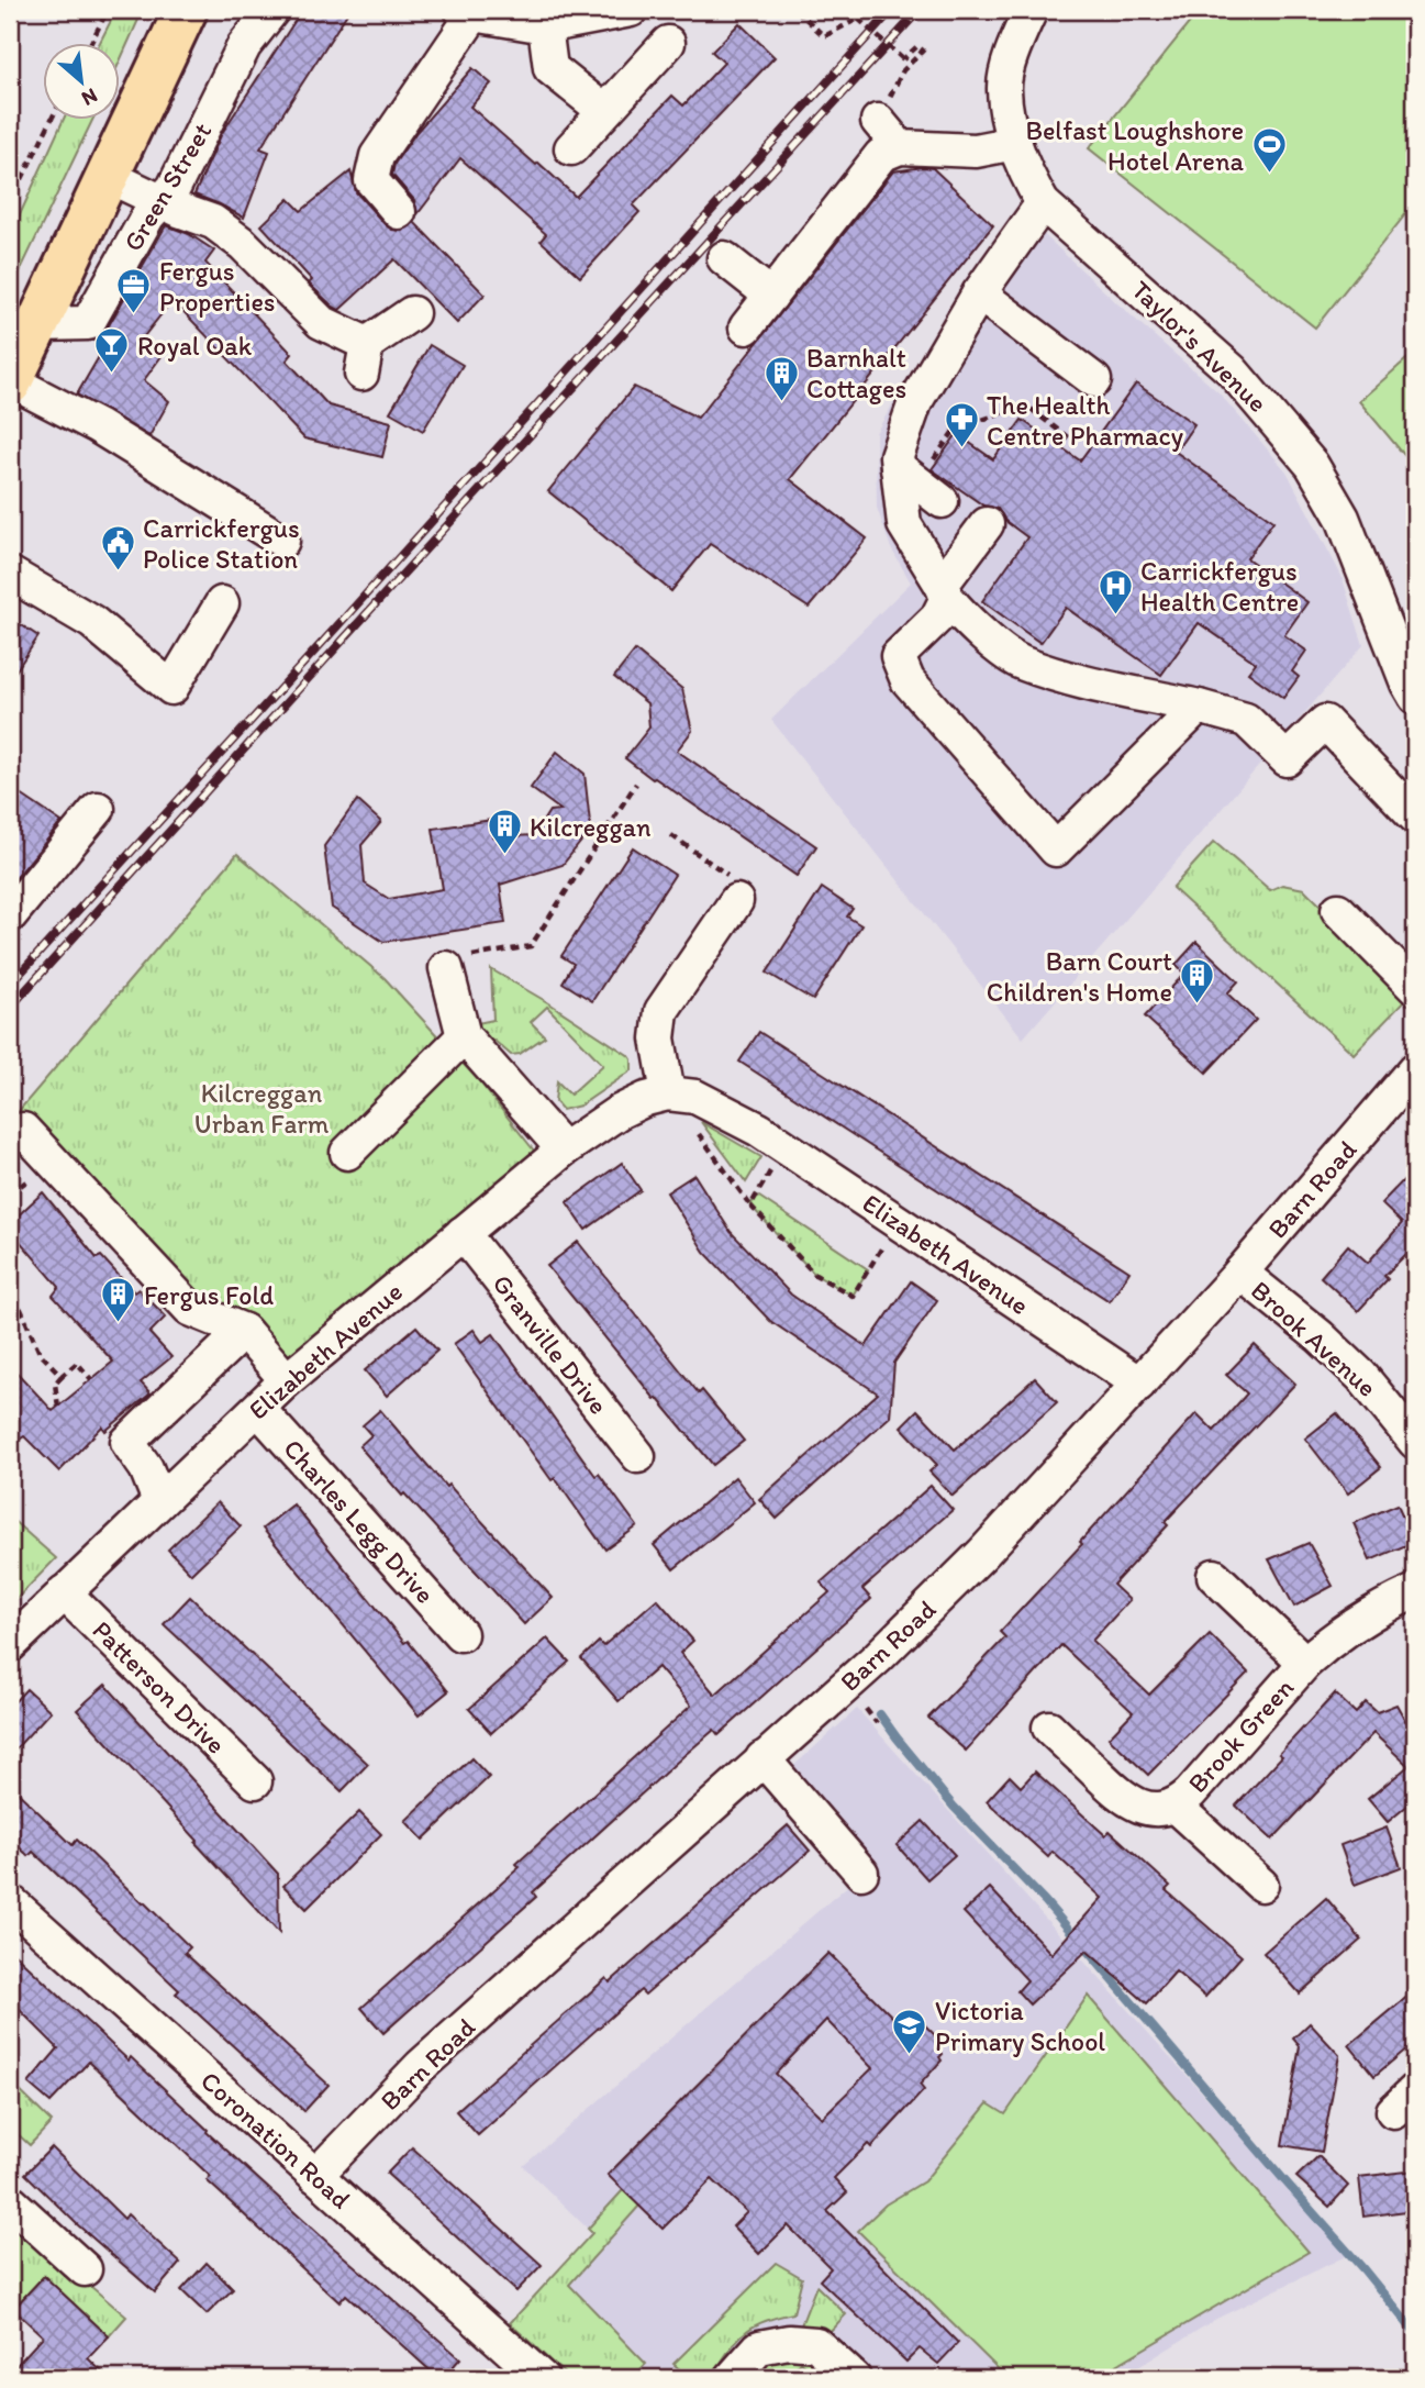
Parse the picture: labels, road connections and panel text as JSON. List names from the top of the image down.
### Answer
{
  "streets": {
    "main road": ["Green Street"],
    "street": [
      "Taylor's Avenue",
      "Barn Road",
      "Elizabeth Avenue",
      "Brook Avenue",
      "Granville Drive",
      "Charles Legg Drive",
      "Patterson Drive",
      "Brook Green",
      "Coronation Road"
    ]
  },
  "crossings": [
    ["Barn Road", "Elizabeth Avenue"],
    ["Barn Road", "Brook Avenue"],
    ["Barn Road", "Coronation Road"],
    ["Elizabeth Avenue", "Granville Drive"],
    ["Elizabeth Avenue", "Charles Legg Drive"],
    ["Elizabeth Avenue", "Patterson Drive"]
  ],
  "parks": ["Kilcreggan Urban Farm"],
  "places": {
    "sports": ["Belfast Loughshore Hotel Arena"],
    "office": ["Fergus Properties"],
    "bar": ["Royal Oak"],
    "building": [
      "Barnhalt Cottages",
      "Kilcreggan",
      "Barn Court Children's Home",
      "Fergus Fold"
    ],
    "pharmacy": ["The Health Centre Pharmacy"],
    "public building": ["Carrickfergus Police Station"],
    "hospital": ["Carrickfergus Health Centre"],
    "school or university": ["Victoria Primary School"]
  },
  "north": "bottom right"
}
